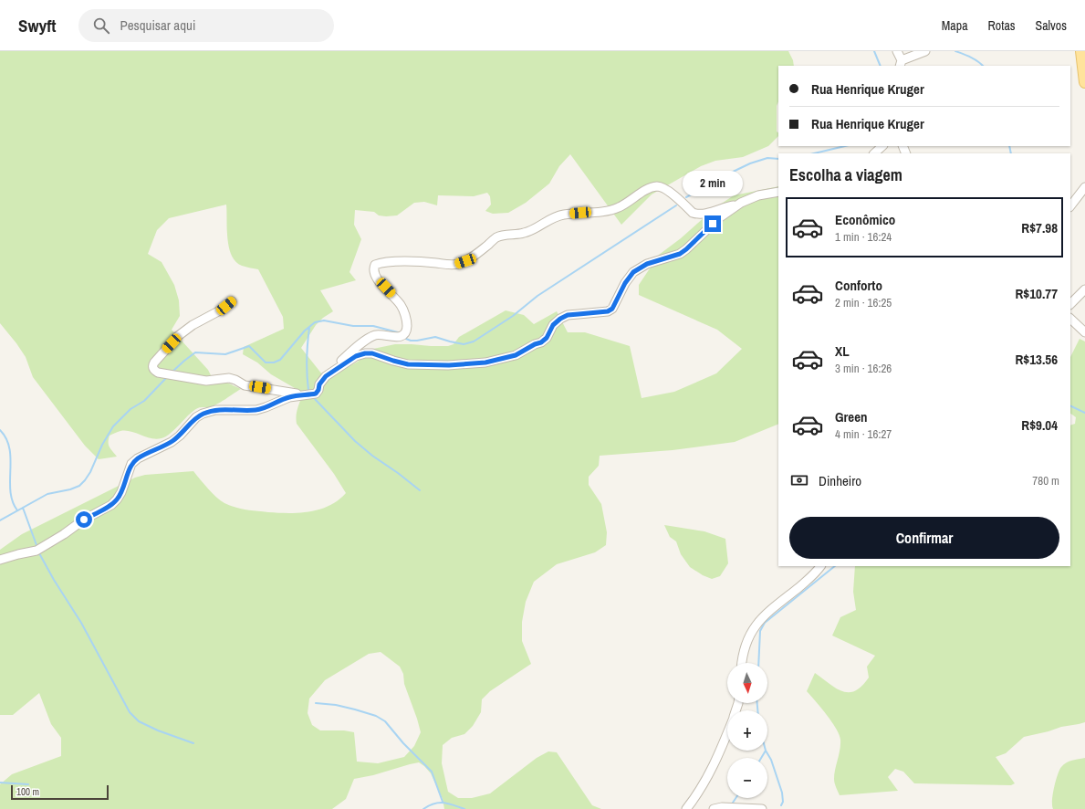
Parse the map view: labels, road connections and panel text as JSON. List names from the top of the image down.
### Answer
{
  "scale_bar": "100 m",
  "north": "bottom",
  "page": {
    "header": "Swyft",
    "search": "Pesquisar aqui",
    "nav": ["Mapa", "Rotas", "Salvos"],
    "banner": ["Rua Henrique Kruger", "Rua Henrique Kruger"],
    "heading": "Escolha a viagem",
    "bubble": "2 min",
    "list": [
      {
        "name": "Econômico",
        "note": "1 min · 16:24",
        "value": "R$7.98"
      },
      {
        "name": "Conforto",
        "note": "2 min · 16:25",
        "value": "R$10.77"
      },
      {
        "name": "XL",
        "note": "3 min · 16:26",
        "value": "R$13.56"
      },
      {
        "name": "Green",
        "note": "4 min · 16:27",
        "value": "R$9.04"
      }
    ],
    "pay": ["Dinheiro", "780 m"],
    "buttons": "Confirmar",
    "map_buttons": ["+", "−"],
    "scale": "100 m"
  }
}
